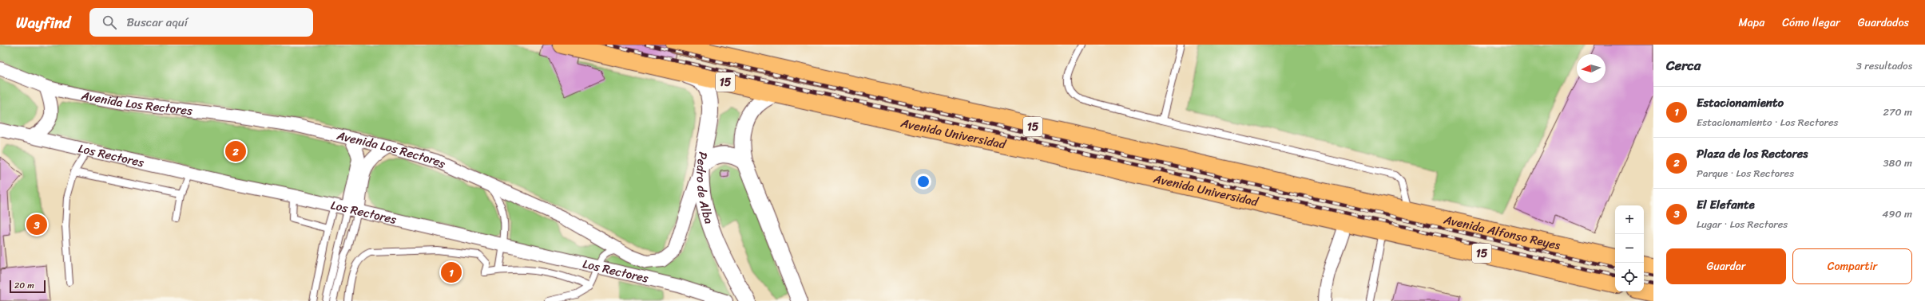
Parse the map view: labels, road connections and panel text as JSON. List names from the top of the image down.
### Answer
{
  "streets": {
    "highway": ["15", "Avenida Universidad", "Avenida Alfonso Reyes"],
    "street": ["Avenida Los Rectores", "Los Rectores", "Pedro de Alba"]
  },
  "crossings": [
    ["Avenida Los Rectores", "Pedro de Alba"],
    ["Avenida Universidad", "Pedro de Alba"],
    ["Avenida Universidad", "Avenida Alfonso Reyes"]
  ],
  "scale_bar": "20 m",
  "north": "left",
  "page": {
    "header": "Wayfind",
    "search": "Buscar aquí",
    "nav": ["Mapa", "Cómo llegar", "Guardados"],
    "heading": ["Cerca", "3 resultados"],
    "list": [
      {
        "mark": "1",
        "name": "Estacionamiento",
        "note": "Estacionamiento · Los Rectores",
        "value": "270 m"
      },
      {
        "mark": "2",
        "name": "Plaza de los Rectores",
        "note": "Parque · Los Rectores",
        "value": "380 m"
      },
      {
        "mark": "3",
        "name": "El Elefante",
        "note": "Lugar · Los Rectores",
        "value": "490 m"
      }
    ],
    "pins": ["2", "3", "1"],
    "map_buttons": ["+", "−"],
    "buttons": ["Guardar", "Compartir"],
    "scale": "20 m"
  }
}
